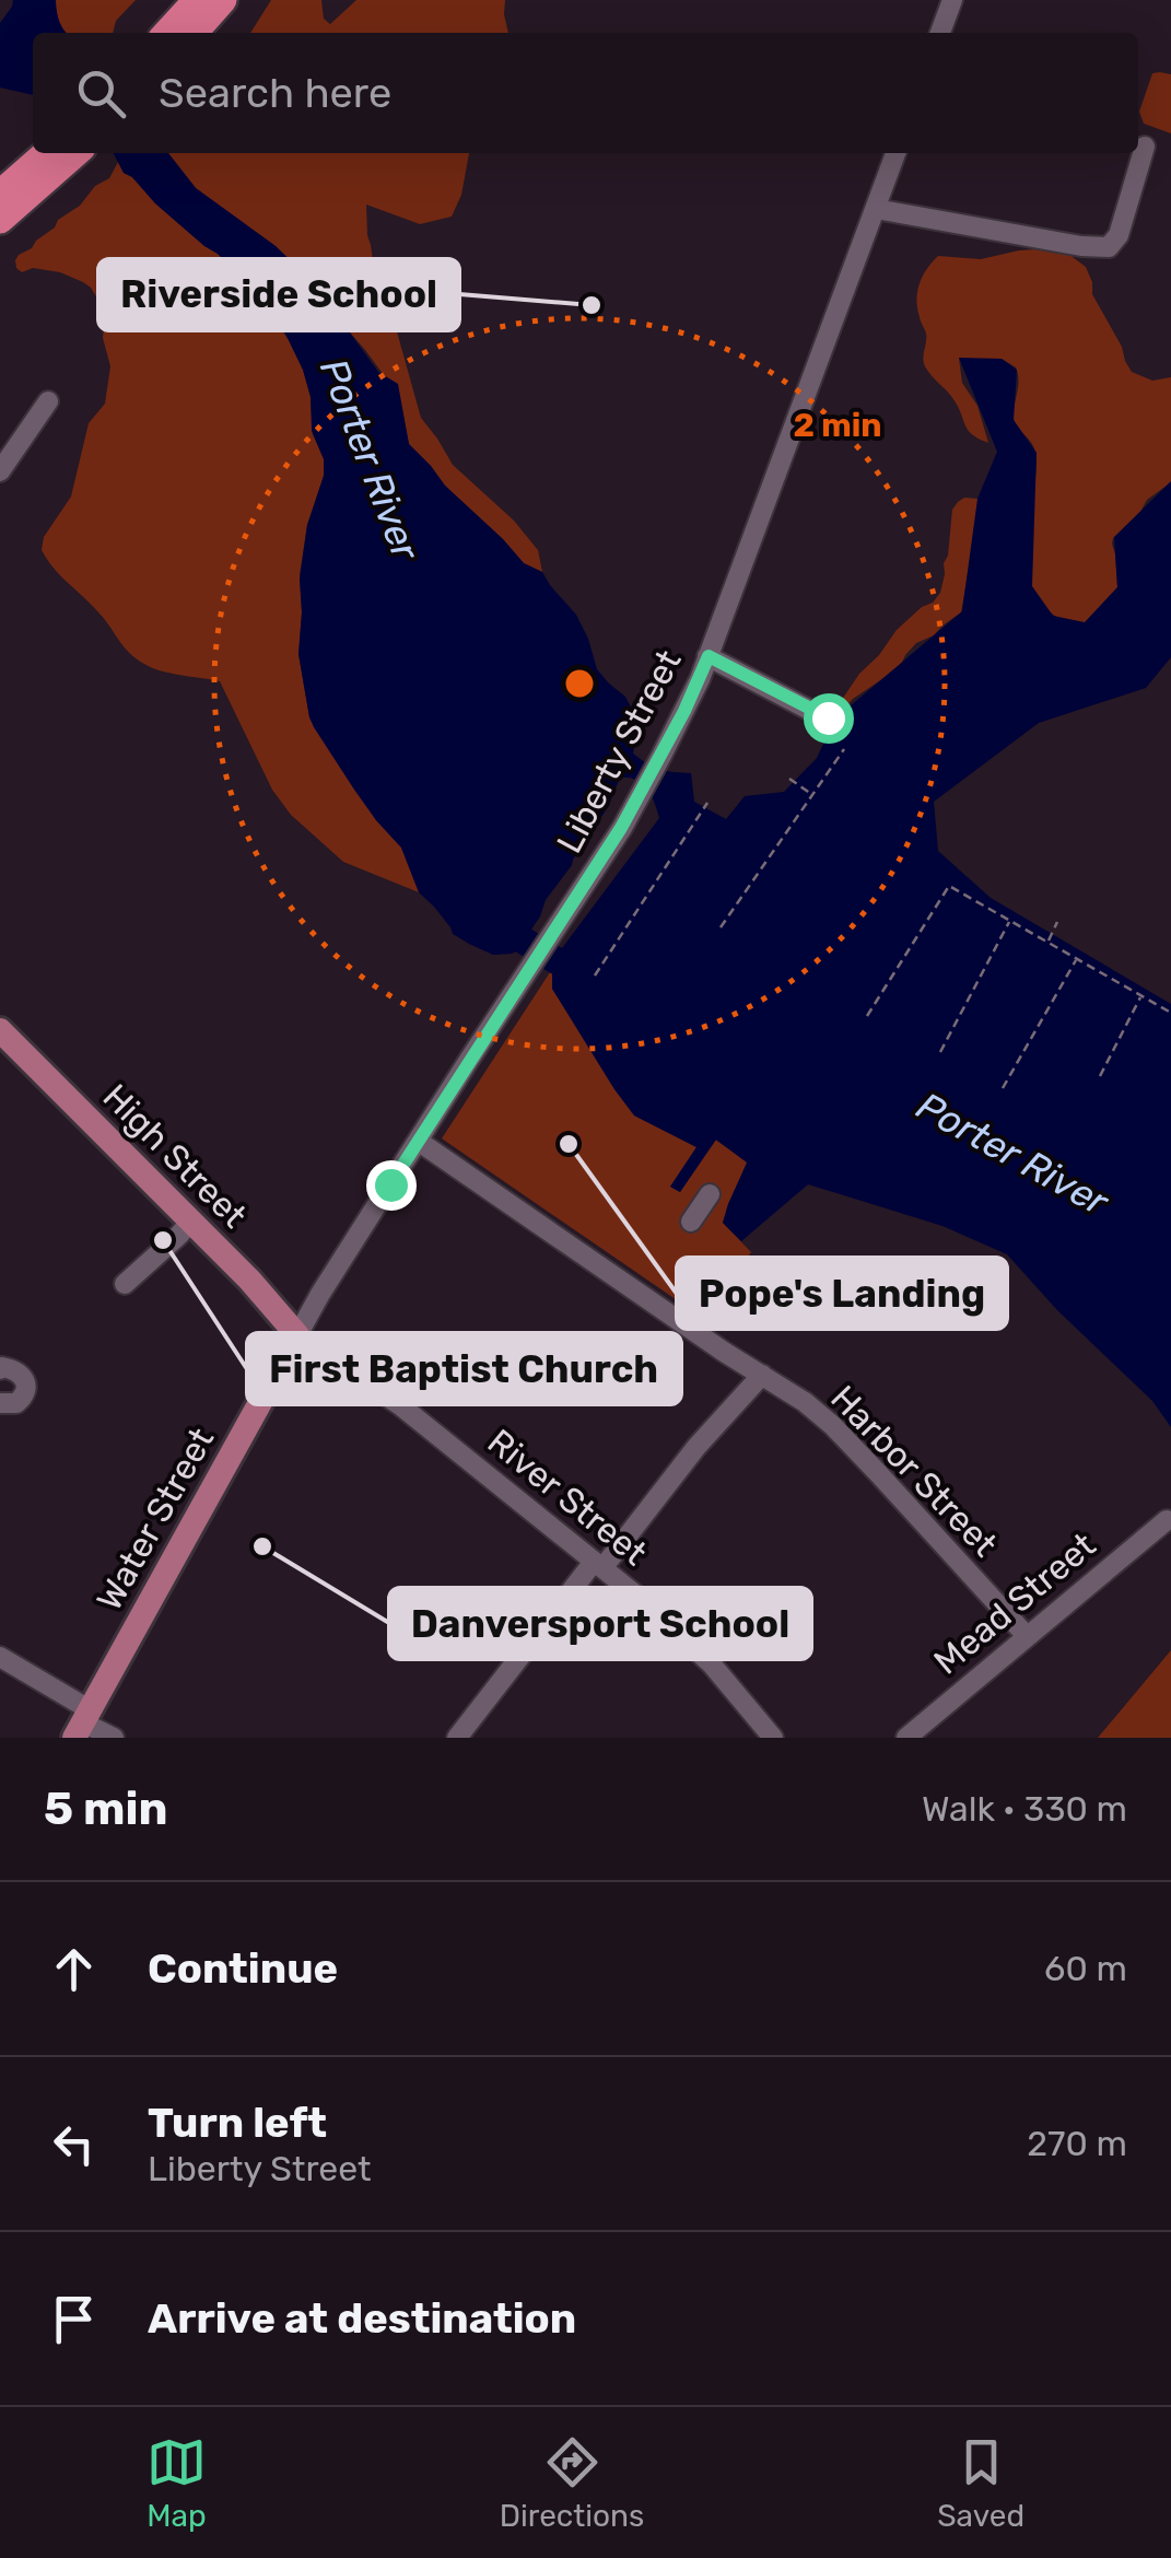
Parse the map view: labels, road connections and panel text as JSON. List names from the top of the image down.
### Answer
{
  "streets": {
    "main road": ["High Street", "Water Street"],
    "street": [
      "Liberty Street",
      "Harbor Street",
      "River Street",
      "Mead Street"
    ]
  },
  "crossings": [
    ["Liberty Street", "High Street"],
    ["Liberty Street", "Harbor Street"],
    ["Liberty Street", "River Street"],
    ["Liberty Street", "Water Street"],
    ["High Street", "River Street"],
    ["High Street", "Water Street"],
    ["Harbor Street", "Mead Street"],
    ["River Street", "Water Street"]
  ],
  "water": ["Porter River"],
  "places": [
    "Riverside School",
    "Pope's Landing",
    "First Baptist Church",
    "Danversport School"
  ],
  "page": {
    "search": "Search here",
    "heading": ["5 min", "Walk · 330 m"],
    "list": [
      ["Continue", "60 m"],
      ["Turn left", "Liberty Street", "270 m"],
      "Arrive at destination"
    ],
    "nav": ["Map", "Directions", "Saved"]
  },
  "rings": ["2 min"]
}
